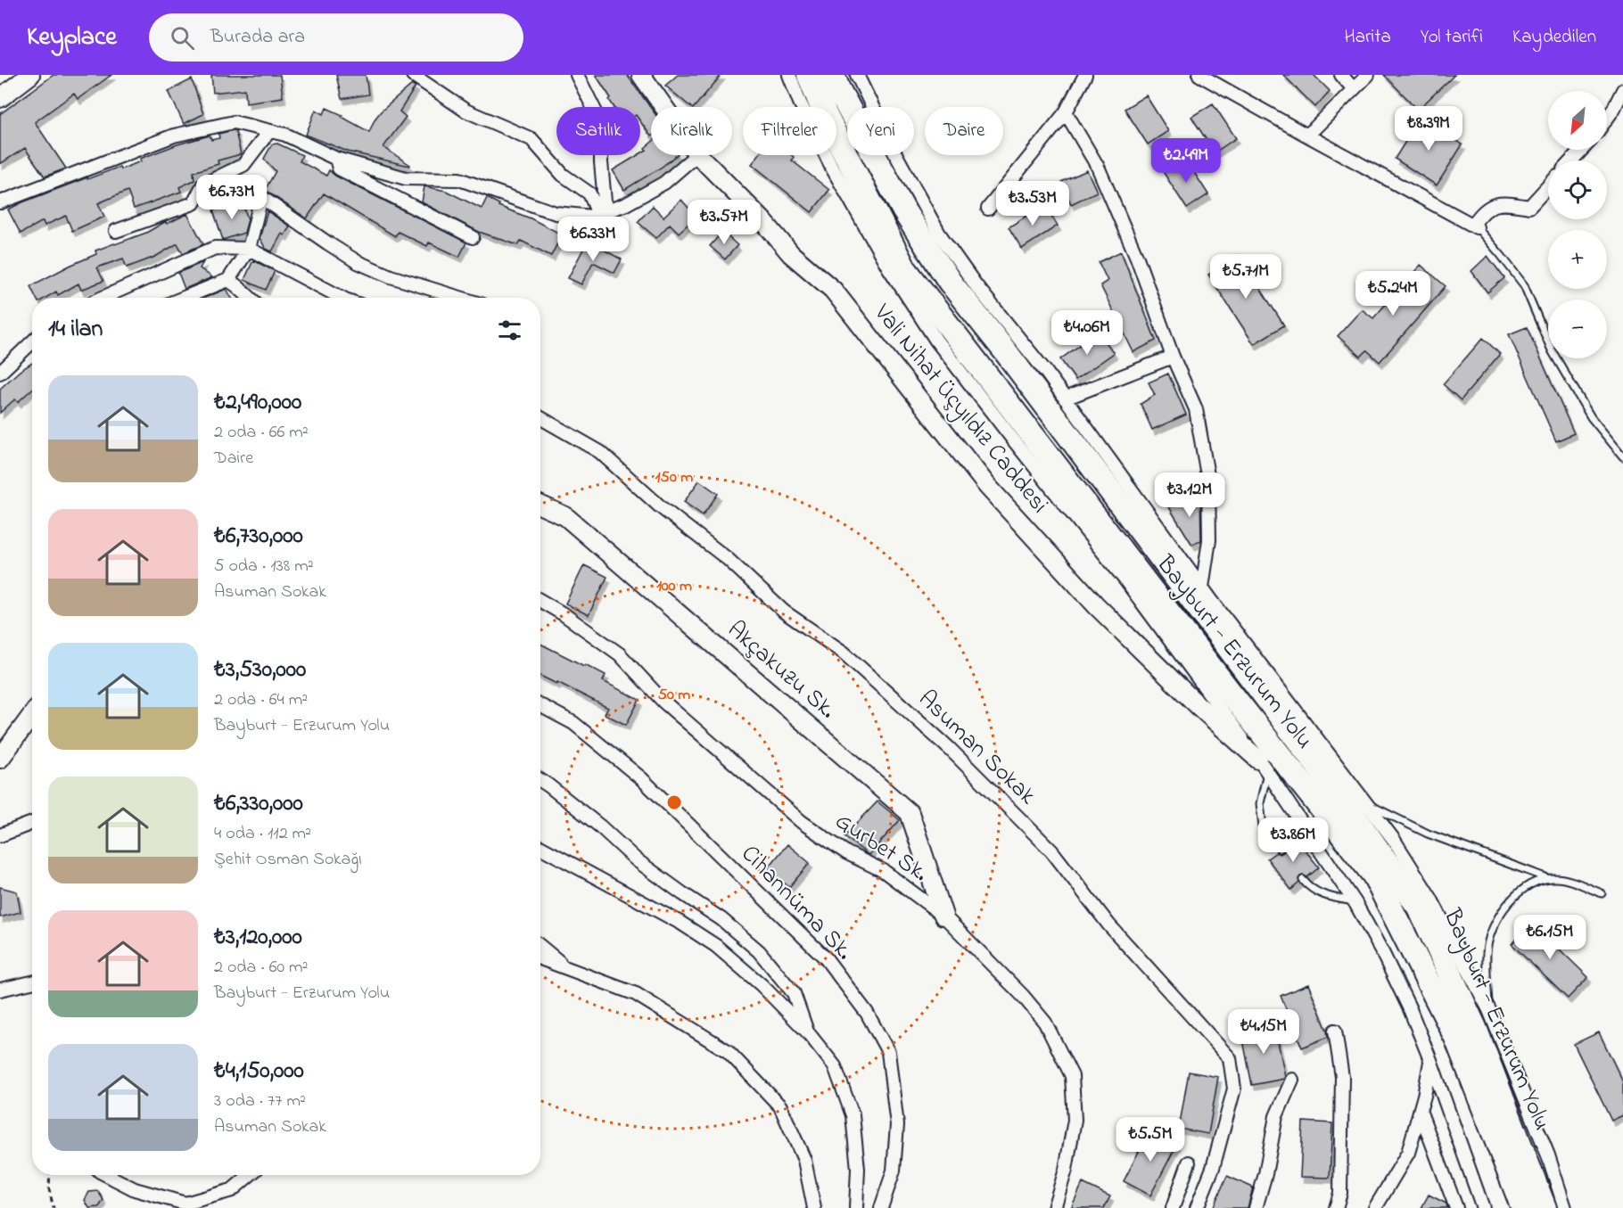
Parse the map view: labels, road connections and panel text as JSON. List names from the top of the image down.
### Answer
{
  "streets": {
    "highway": ["Bayburt - Erzurum Yolu"],
    "main road": ["Vali Nihat Üçyıldız Caddesi", "Akçakuzu Sk."],
    "street": ["Asuman Sokak", "Gurbet Sk.", "Cihannüma Sk."]
  },
  "crossings": [
    ["Akçakuzu Sk.", "Gurbet Sk."]
  ],
  "north": "bottom left",
  "page": {
    "header": "Keyplace",
    "search": "Burada ara",
    "nav": ["Harita", "Yol tarifi", "Kaydedilen"],
    "map_buttons": ["+", "−"],
    "price": [
      "₺8.39M",
      "₺2.49M",
      "₺6.73M",
      "₺3.53M",
      "₺3.57M",
      "₺6.33M",
      "₺5.71M",
      "₺5.24M",
      "₺4.06M",
      "₺3.12M",
      "₺3.86M",
      "₺6.15M",
      "₺4.15M",
      "₺5.5M"
    ],
    "chip": [
      "Satılık",
      "Kiralık",
      "Filtreler",
      "Yeni",
      "Daire"
    ],
    "heading": "14 ilan",
    "list": [
      {
        "name": "₺2,490,000",
        "note": "2 oda · 66 m² · Daire"
      },
      {
        "name": "₺6,730,000",
        "note": "5 oda · 138 m² · Asuman Sokak"
      },
      {
        "name": "₺3,530,000",
        "note": "2 oda · 64 m² · Bayburt - Erzurum Yolu"
      },
      {
        "name": "₺6,330,000",
        "note": "4 oda · 112 m² · Şehit Osman Sokağı"
      },
      {
        "name": "₺3,120,000",
        "note": "2 oda · 60 m² · Bayburt - Erzurum Yolu"
      },
      {
        "name": "₺4,150,000",
        "note": "3 oda · 77 m² · Asuman Sokak"
      }
    ]
  },
  "rings": ["150 m", "100 m", "50 m"]
}
